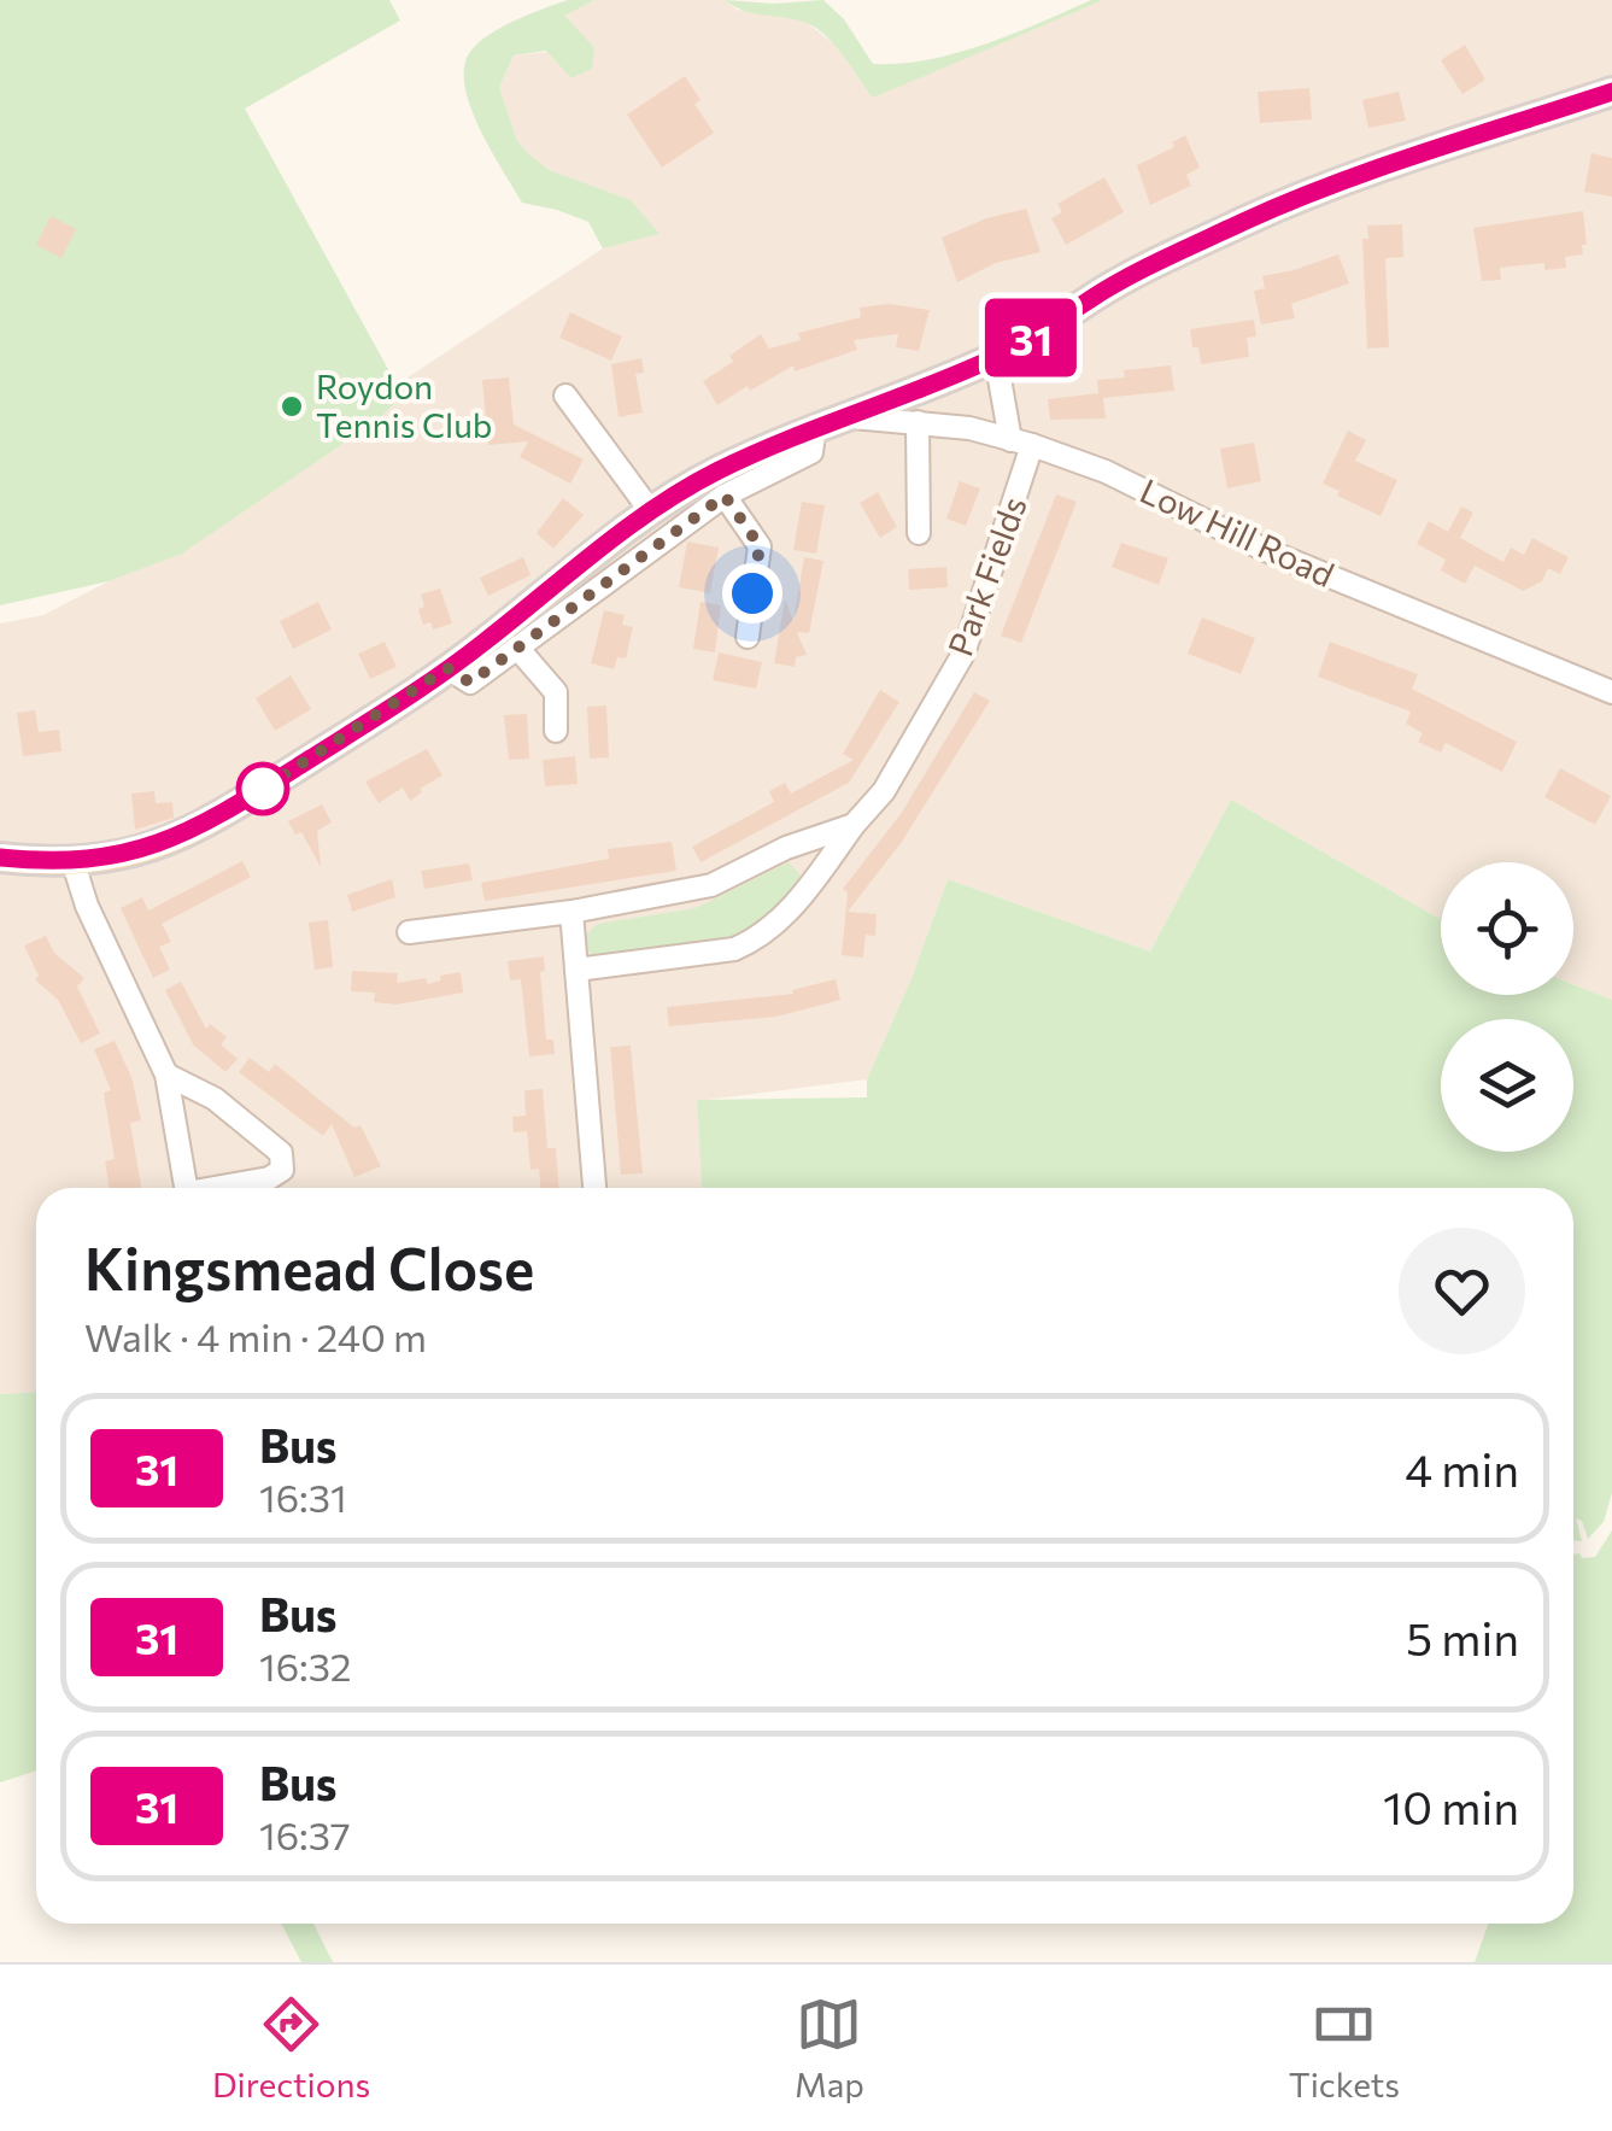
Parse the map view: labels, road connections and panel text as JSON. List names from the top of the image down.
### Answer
{
  "streets": {
    "street": ["Low Hill Road", "Park Fields"]
  },
  "crossings": [
    ["Low Hill Road", "Park Fields"]
  ],
  "places": ["Roydon Tennis Club"],
  "lines": ["bus line 31"],
  "page": {
    "on_map": "31",
    "heading": ["Kingsmead Close", "Walk · 4 min · 240 m"],
    "list": [
      {
        "mark": "31",
        "name": "Bus",
        "note": "16:31",
        "value": "4 min"
      },
      {
        "mark": "31",
        "name": "Bus",
        "note": "16:32",
        "value": "5 min"
      },
      {
        "mark": "31",
        "name": "Bus",
        "note": "16:37",
        "value": "10 min"
      }
    ],
    "tabs": ["Directions", "Map", "Tickets"]
  }
}
